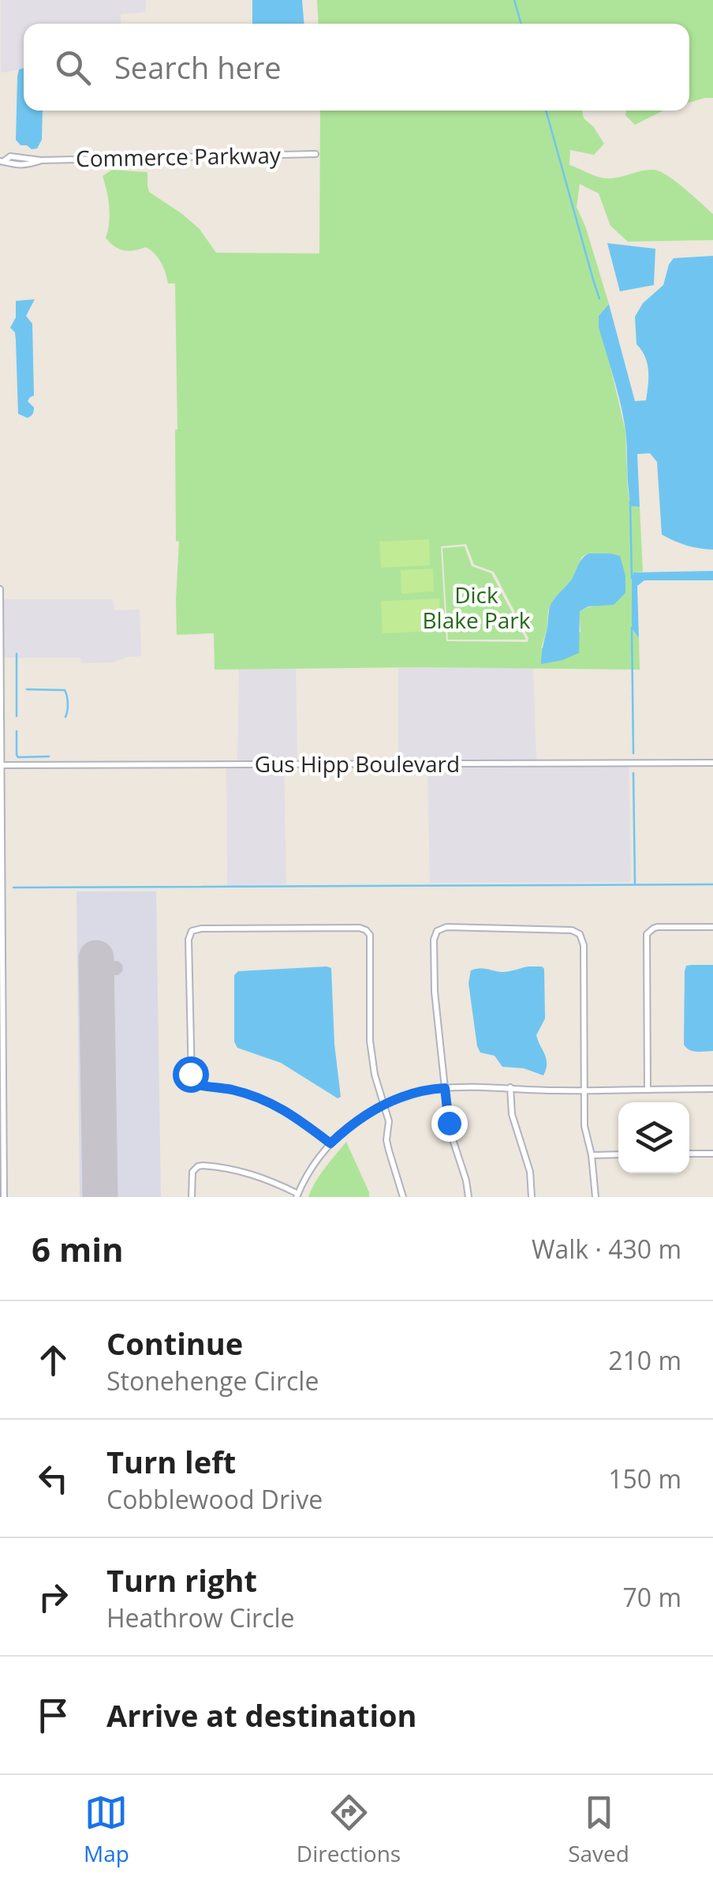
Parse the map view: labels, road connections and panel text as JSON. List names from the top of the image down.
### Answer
{
  "streets": {
    "street": ["Commerce Parkway", "Gus Hipp Boulevard"]
  },
  "parks": ["Dick Blake Park"],
  "page": {
    "search": "Search here",
    "heading": ["6 min", "Walk · 430 m"],
    "list": [
      ["Continue", "Stonehenge Circle", "210 m"],
      ["Turn left", "Cobblewood Drive", "150 m"],
      ["Turn right", "Heathrow Circle", "70 m"],
      "Arrive at destination"
    ],
    "nav": ["Map", "Directions", "Saved"]
  }
}
